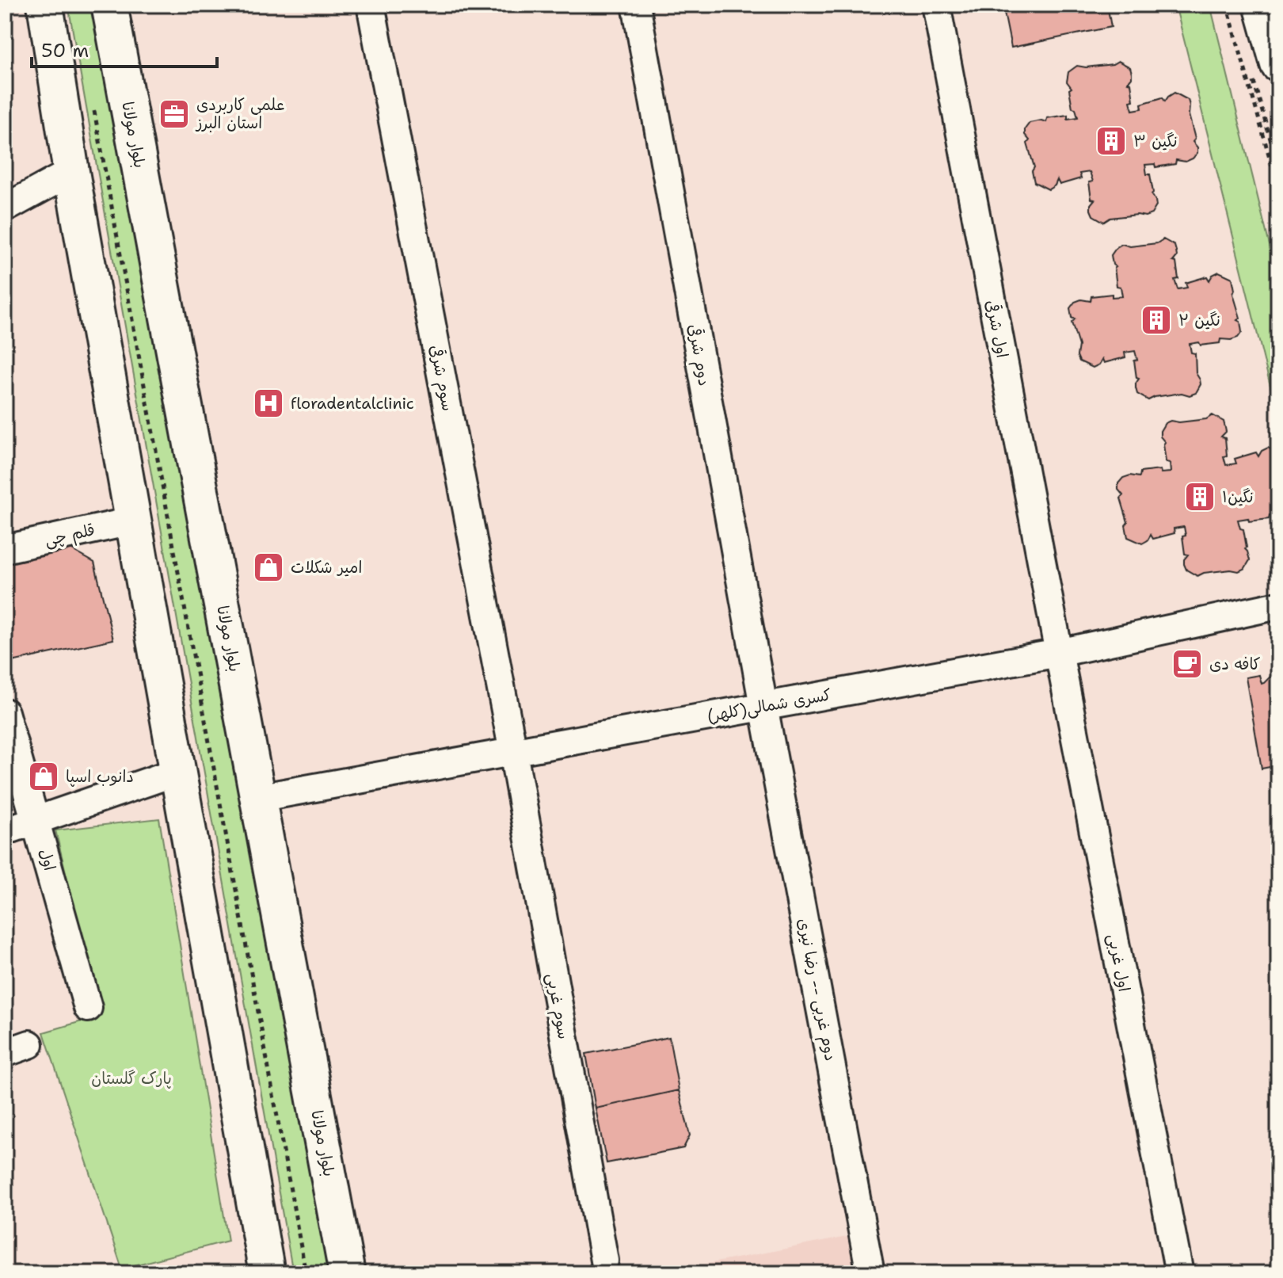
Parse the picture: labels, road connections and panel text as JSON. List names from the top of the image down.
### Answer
{
  "streets": {
    "main road": ["بلوار مولانا"],
    "street": [
      "اول شرقی",
      "دوم شرقی",
      "سوم شرقی",
      "قلم چی",
      "کسری شمالی(کلهر)",
      "اول",
      "اول غربی",
      "دوم غربی -- رضا نیری",
      "سوم غربی"
    ]
  },
  "crossings": [
    ["بلوار مولانا", "کسری شمالی(کلهر)"],
    ["اول شرقی", "کسری شمالی(کلهر)"],
    ["اول شرقی", "اول غربی"],
    ["دوم شرقی", "کسری شمالی(کلهر)"],
    ["دوم شرقی", "دوم غربی -- رضا نیری"],
    ["سوم شرقی", "کسری شمالی(کلهر)"],
    ["سوم شرقی", "سوم غربی"],
    ["کسری شمالی(کلهر)", "اول غربی"],
    ["کسری شمالی(کلهر)", "دوم غربی -- رضا نیری"],
    ["کسری شمالی(کلهر)", "سوم غربی"]
  ],
  "parks": ["پارک گلستان"],
  "places": {
    "office": ["علمی کاربردی استان البرز"],
    "building": ["نگین ۳", "نگین ۲", "نگین۱"],
    "hospital": ["floradentalclinic"],
    "shop": ["امیر شکلات", "دانوب اسپا"],
    "cafe": ["کافه دی"]
  },
  "scale_bar": "50 m"
}
